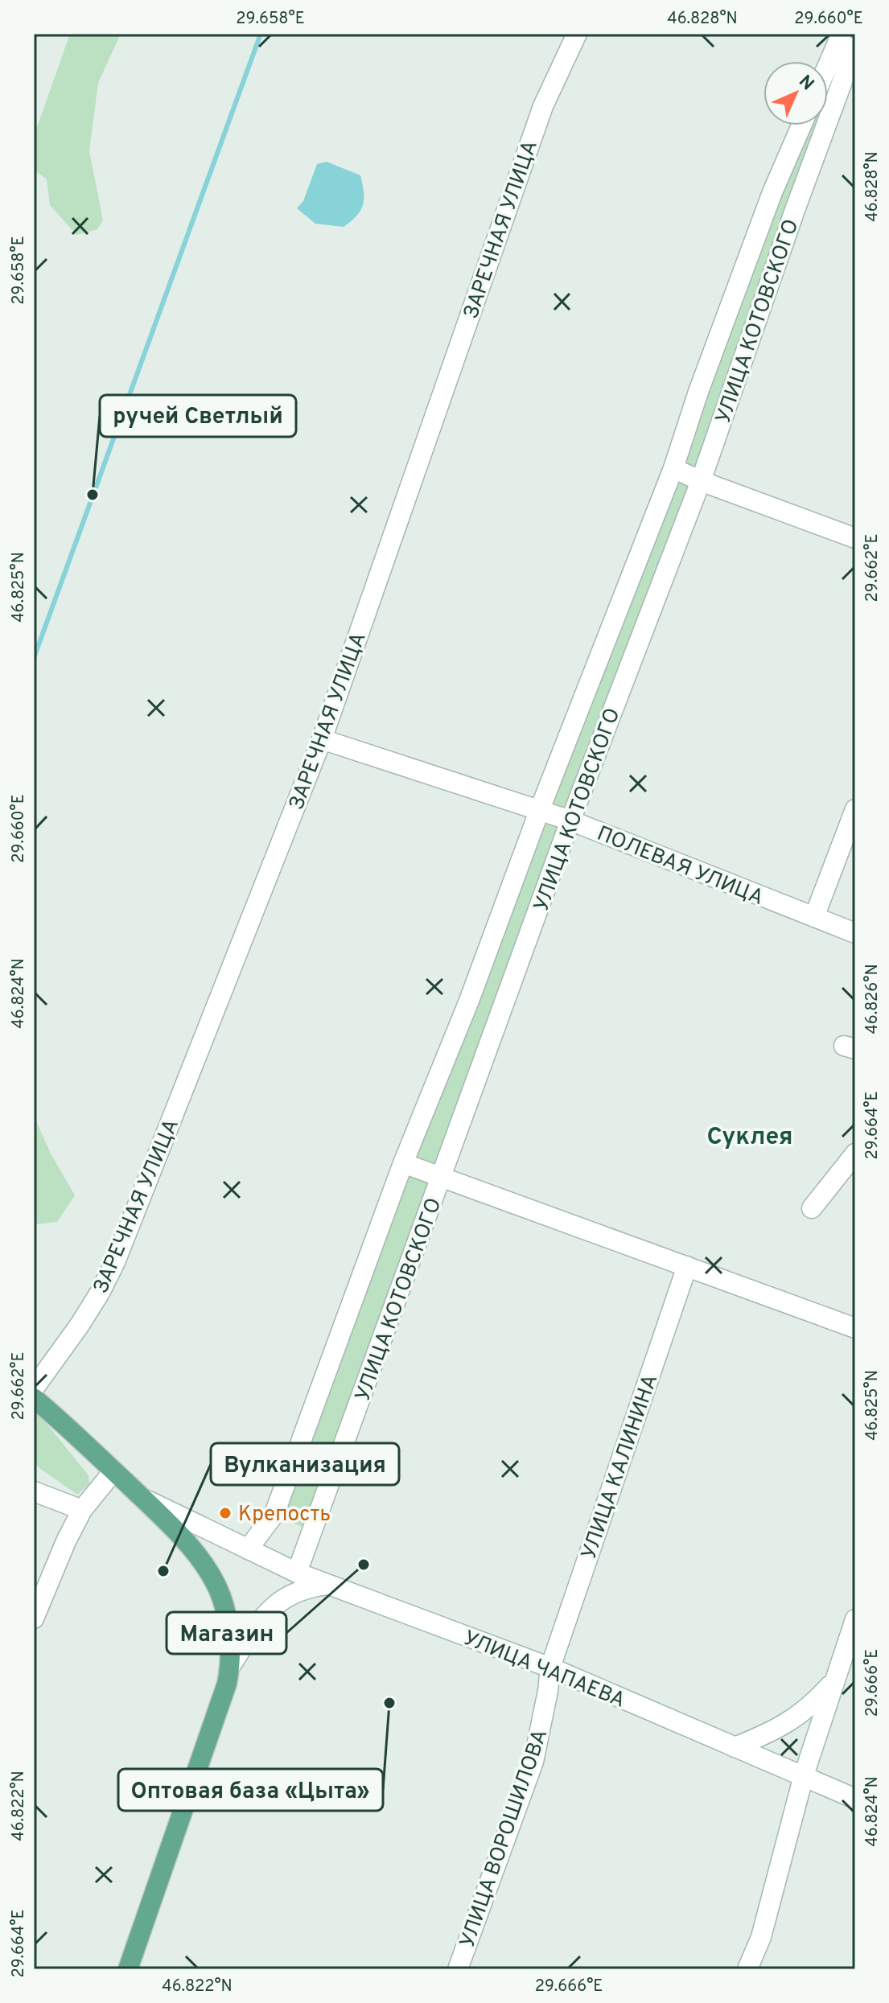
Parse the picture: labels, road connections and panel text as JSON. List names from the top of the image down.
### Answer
{
  "streets": {
    "street": [
      "ЗАРЕЧНАЯ УЛИЦА",
      "УЛИЦА КОТОВСКОГО",
      "ПОЛЕВАЯ УЛИЦА",
      "УЛИЦА КАЛИНИНА",
      "УЛИЦА ЧАПАЕВА",
      "УЛИЦА ВОРОШИЛОВА"
    ]
  },
  "crossings": [
    ["ЗАРЕЧНАЯ УЛИЦА", "ПОЛЕВАЯ УЛИЦА"],
    ["УЛИЦА КОТОВСКОГО", "ПОЛЕВАЯ УЛИЦА"],
    ["УЛИЦА КОТОВСКОГО", "УЛИЦА ЧАПАЕВА"],
    ["УЛИЦА КАЛИНИНА", "УЛИЦА ЧАПАЕВА"],
    ["УЛИЦА КАЛИНИНА", "УЛИЦА ВОРОШИЛОВА"],
    ["УЛИЦА ЧАПАЕВА", "УЛИЦА ВОРОШИЛОВА"]
  ],
  "districts": ["Суклея"],
  "places": [
    "ручей Светлый",
    "Крепость",
    "Магазин",
    "Вулканизация",
    "Оптовая база «Цыта»"
  ],
  "north": "top right",
  "coordinates": [
    "29.658°E",
    "46.828°N",
    "29.660°E",
    "29.662°E",
    "46.825°N",
    "46.824°N",
    "46.826°N",
    "29.664°E",
    "29.666°E",
    "46.822°N"
  ]
}
